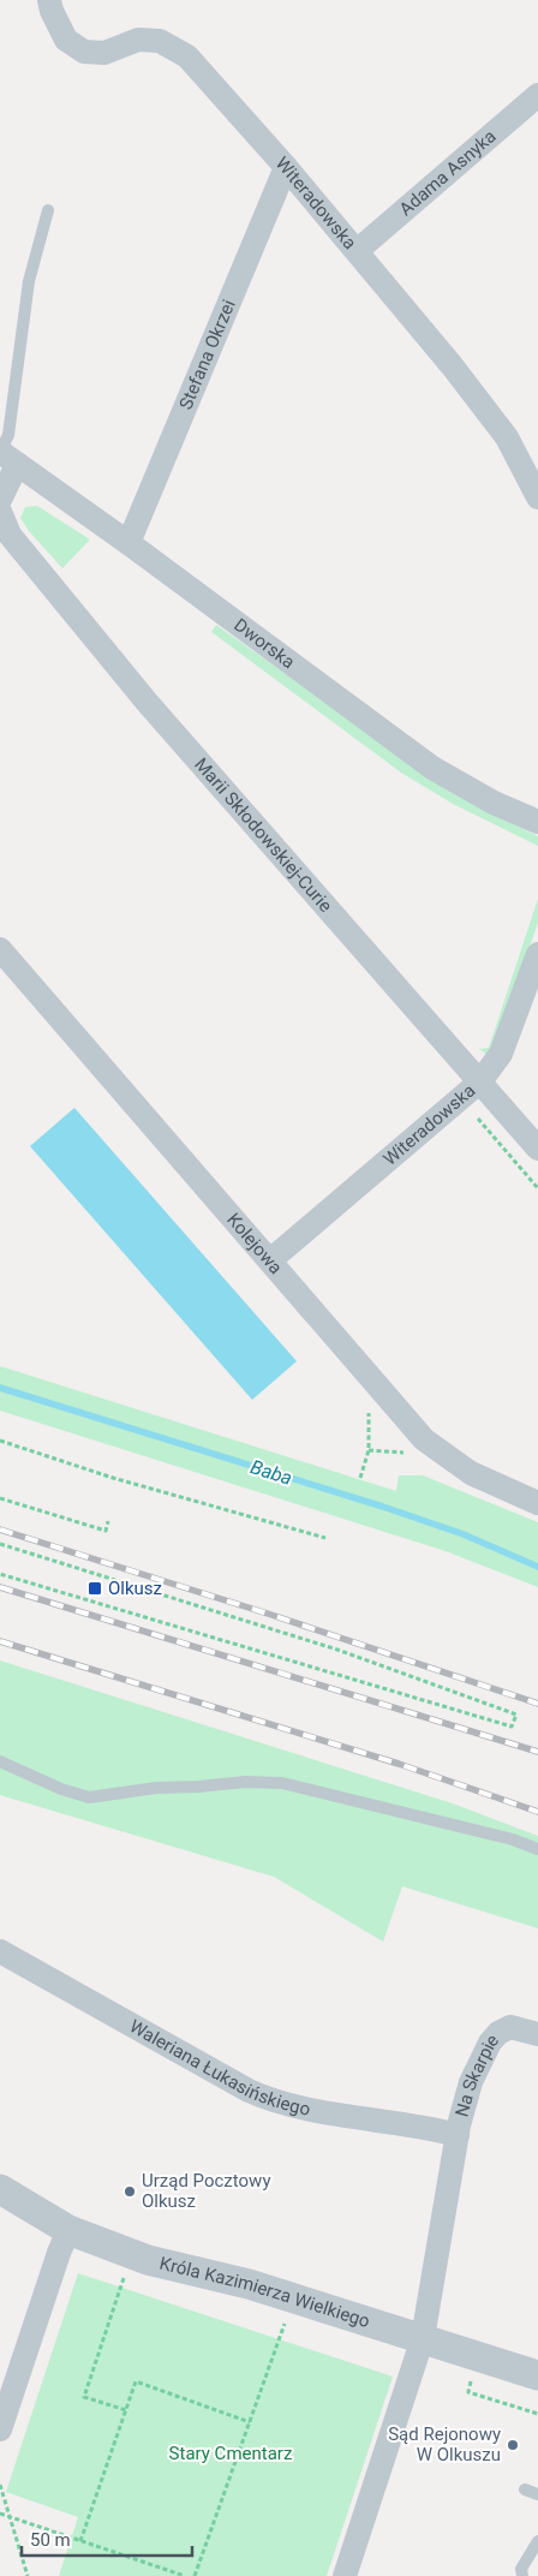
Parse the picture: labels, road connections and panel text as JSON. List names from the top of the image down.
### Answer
{
  "streets": {
    "street": [
      "Adama Asnyka",
      "Witeradowska",
      "Stefana Okrzei",
      "Dworska",
      "Marii Skłodowskiej-Curie",
      "Kolejowa",
      "Waleriana Łukasińskiego",
      "Na Skarpie",
      "Króla Kazimierza Wielkiego"
    ]
  },
  "crossings": [
    ["Adama Asnyka", "Witeradowska"],
    ["Witeradowska", "Stefana Okrzei"],
    ["Witeradowska", "Marii Skłodowskiej-Curie"],
    ["Witeradowska", "Kolejowa"],
    ["Stefana Okrzei", "Dworska"],
    ["Waleriana Łukasińskiego", "Na Skarpie"]
  ],
  "water": ["Baba"],
  "parks": ["Stary Cmentarz"],
  "places": {
    "transit": ["Olkusz"],
    "other": ["Urząd Pocztowy Olkusz", "Sąd Rejonowy W Olkuszu"]
  },
  "scale_bar": "50 m"
}
